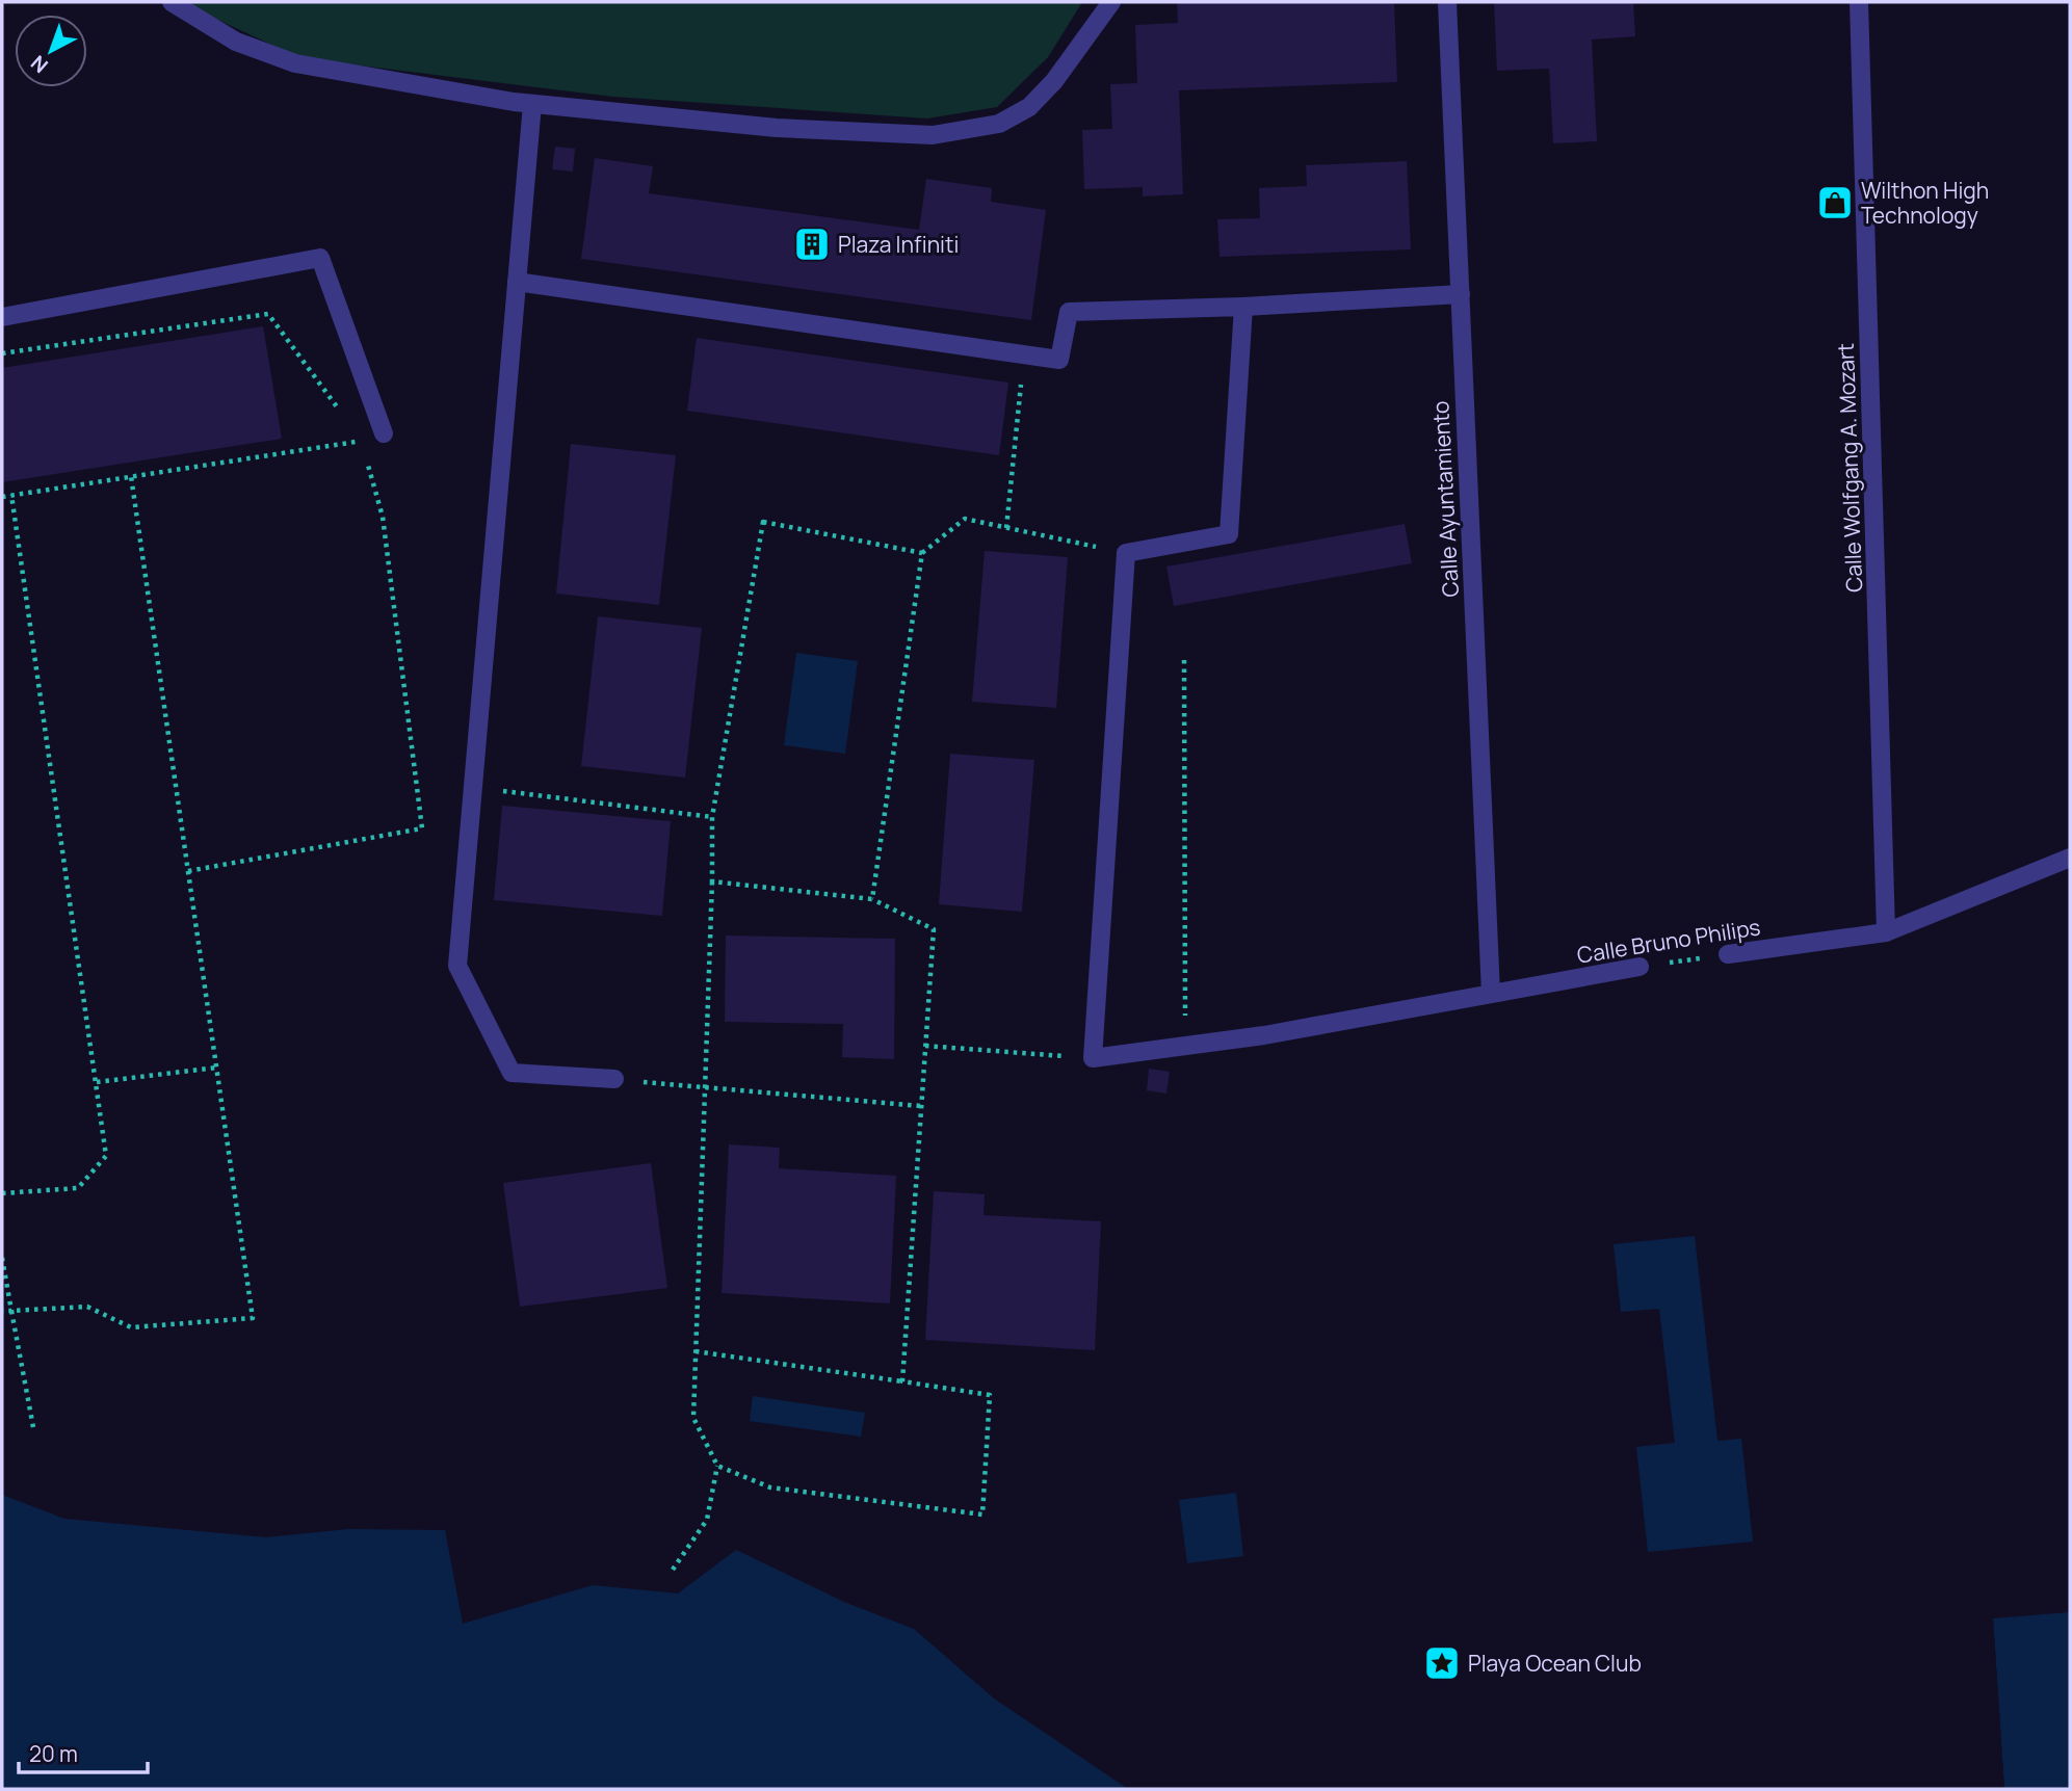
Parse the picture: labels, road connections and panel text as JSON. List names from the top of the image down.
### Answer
{
  "streets": {
    "street": ["Calle Wolfgang A. Mozart", "Calle Ayuntamiento", "Calle Bruno Philips"]
  },
  "crossings": [
    ["Calle Wolfgang A. Mozart", "Calle Bruno Philips"],
    ["Calle Ayuntamiento", "Calle Bruno Philips"]
  ],
  "places": {
    "shop": ["Wilthon High Technology"],
    "building": ["Plaza Infiniti"],
    "place": ["Playa Ocean Club"]
  },
  "scale_bar": "20 m",
  "north": "bottom left"
}
